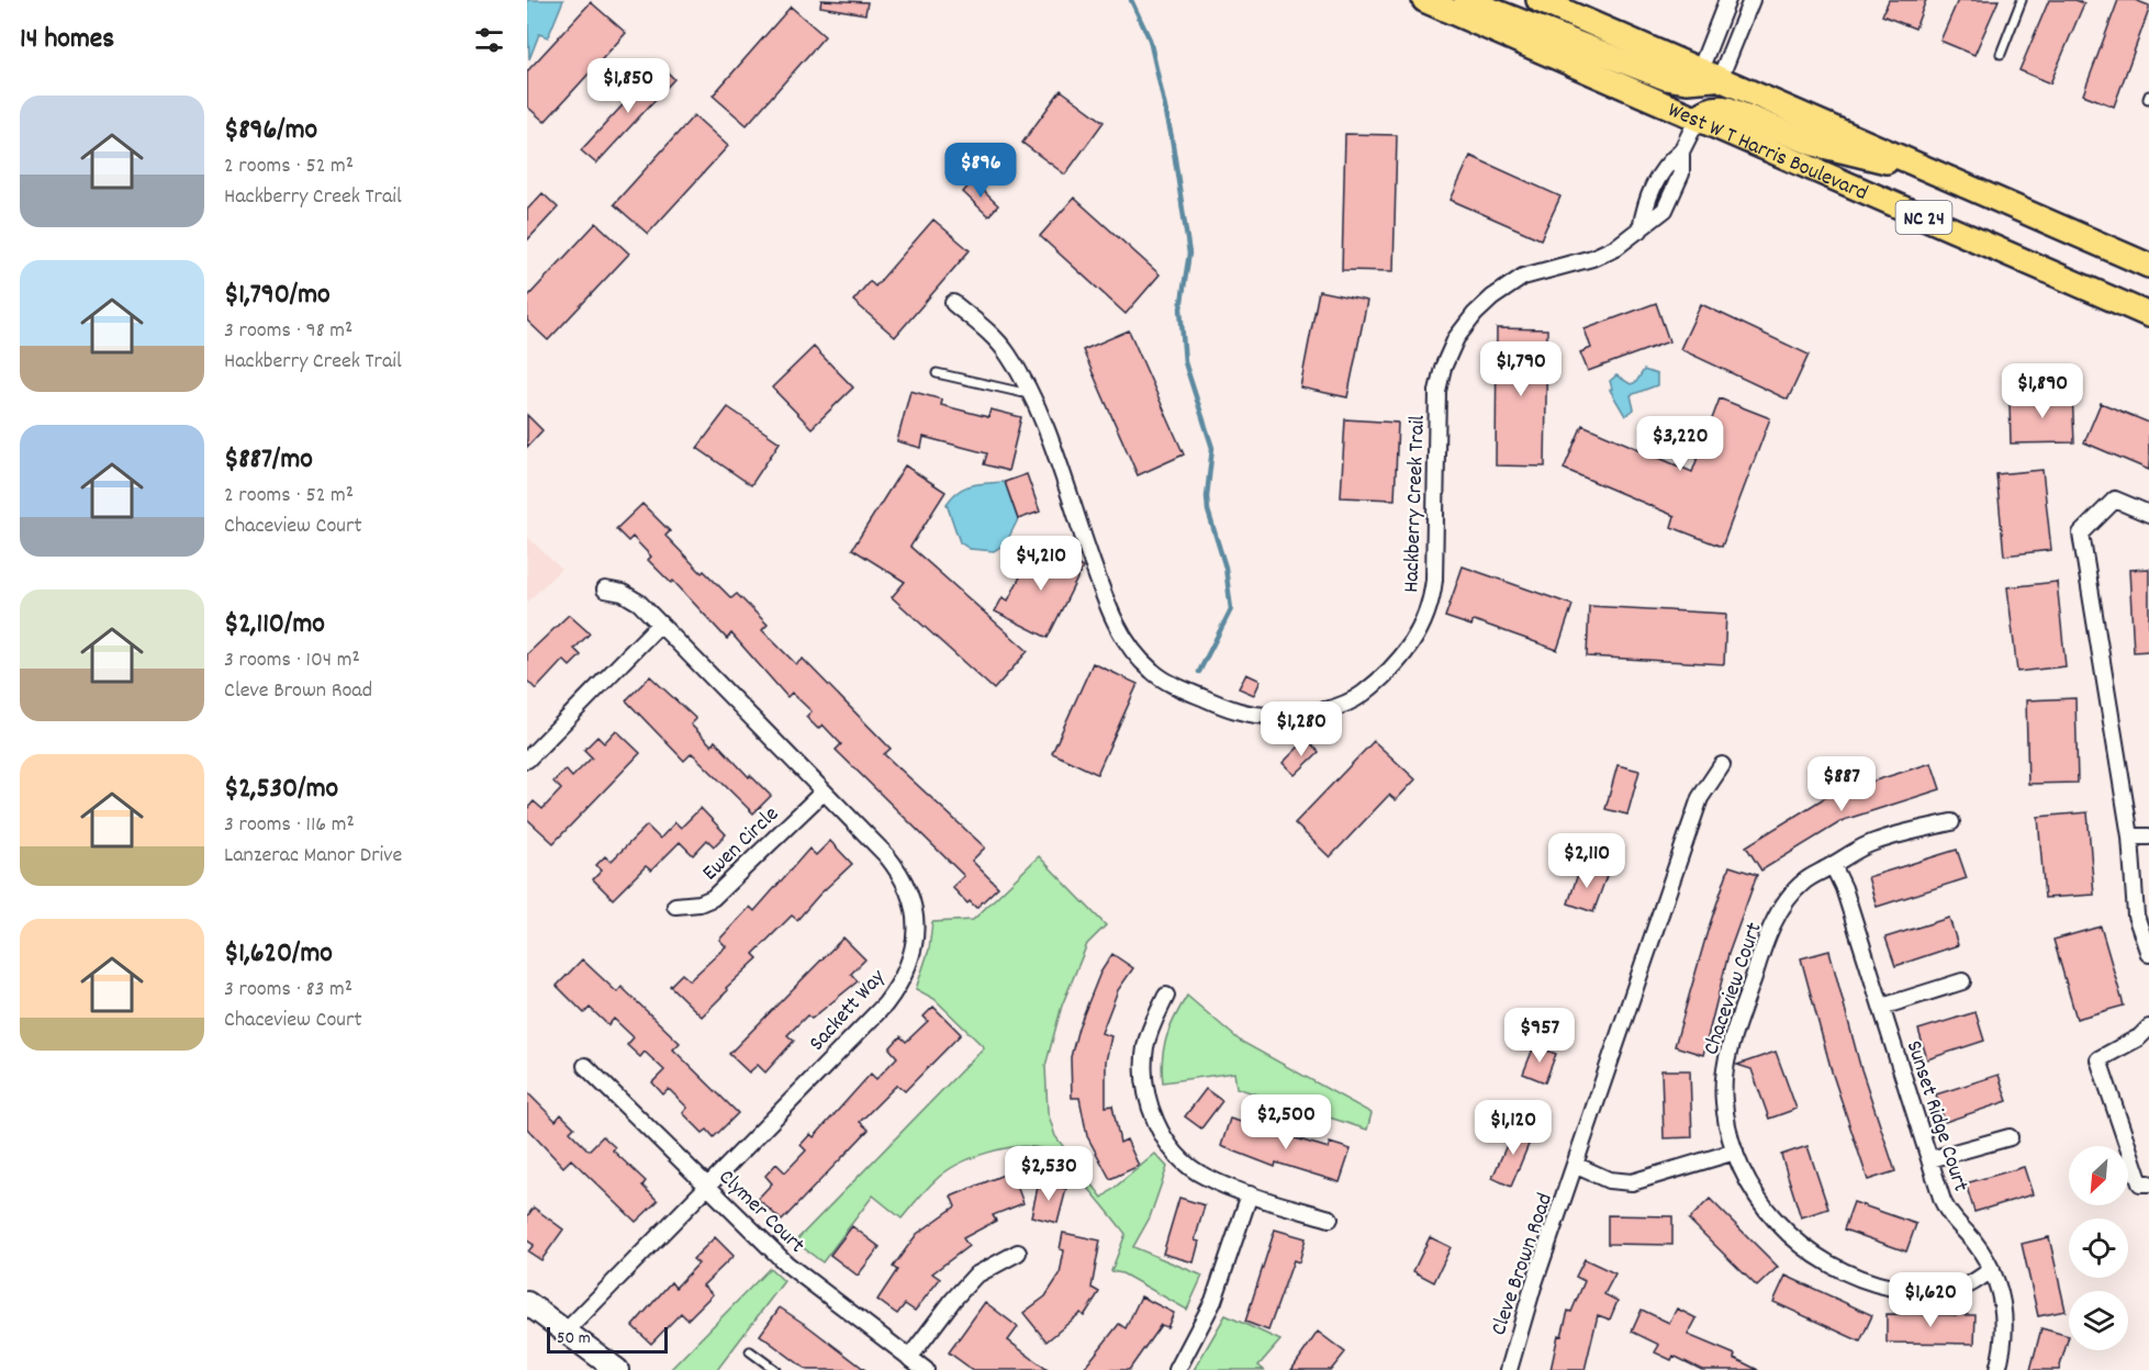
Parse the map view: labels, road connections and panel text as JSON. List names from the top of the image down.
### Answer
{
  "streets": {
    "main road": ["West W T Harris Boulevard", "NC 24"],
    "street": [
      "Hackberry Creek Trail",
      "Ewen Circle",
      "Chaceview Court",
      "Sackett Way",
      "Sunset Ridge Court",
      "Clymer Court",
      "Cleve Brown Road"
    ]
  },
  "crossings": [
    ["West W T Harris Boulevard", "Hackberry Creek Trail"],
    ["Ewen Circle", "Sackett Way"],
    ["Chaceview Court", "Sunset Ridge Court"],
    ["Sackett Way", "Clymer Court"]
  ],
  "scale_bar": "50 m",
  "north": "bottom left",
  "page": {
    "heading": "14 homes",
    "price": [
      "$1,850",
      "$896",
      "$1,790",
      "$1,890",
      "$3,220",
      "$4,210",
      "$1,280",
      "$887",
      "$2,110",
      "$957",
      "$2,500",
      "$1,120",
      "$2,530",
      "$1,620"
    ],
    "list": [
      {
        "name": "$896/mo",
        "note": "2 rooms · 52 m² · Hackberry Creek Trail"
      },
      {
        "name": "$1,790/mo",
        "note": "3 rooms · 98 m² · Hackberry Creek Trail"
      },
      {
        "name": "$887/mo",
        "note": "2 rooms · 52 m² · Chaceview Court"
      },
      {
        "name": "$2,110/mo",
        "note": "3 rooms · 104 m² · Cleve Brown Road"
      },
      {
        "name": "$2,530/mo",
        "note": "3 rooms · 116 m² · Lanzerac Manor Drive"
      },
      {
        "name": "$1,620/mo",
        "note": "3 rooms · 83 m² · Chaceview Court"
      }
    ],
    "scale": "50 m"
  }
}
